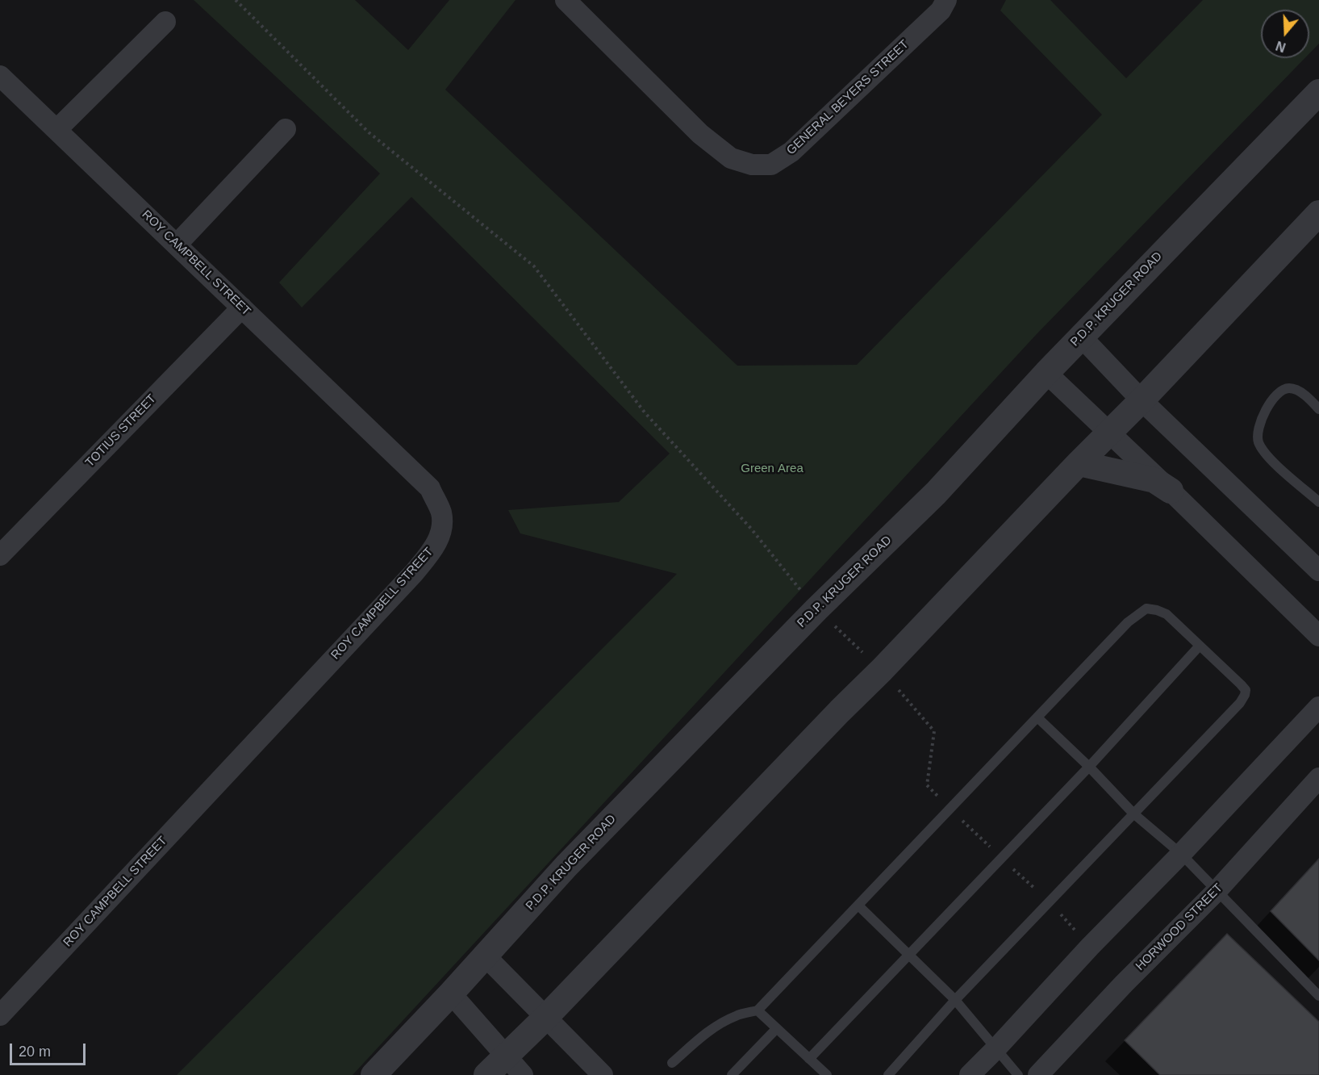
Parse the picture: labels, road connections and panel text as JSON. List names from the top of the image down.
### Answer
{
  "streets": {
    "street": [
      "GENERAL BEYERS STREET",
      "ROY CAMPBELL STREET",
      "P.D.P. KRUGER ROAD",
      "TOTIUS STREET",
      "HORWOOD STREET"
    ]
  },
  "crossings": [
    ["ROY CAMPBELL STREET", "TOTIUS STREET"]
  ],
  "parks": ["Green Area"],
  "scale_bar": "20 m",
  "north": "bottom"
}
